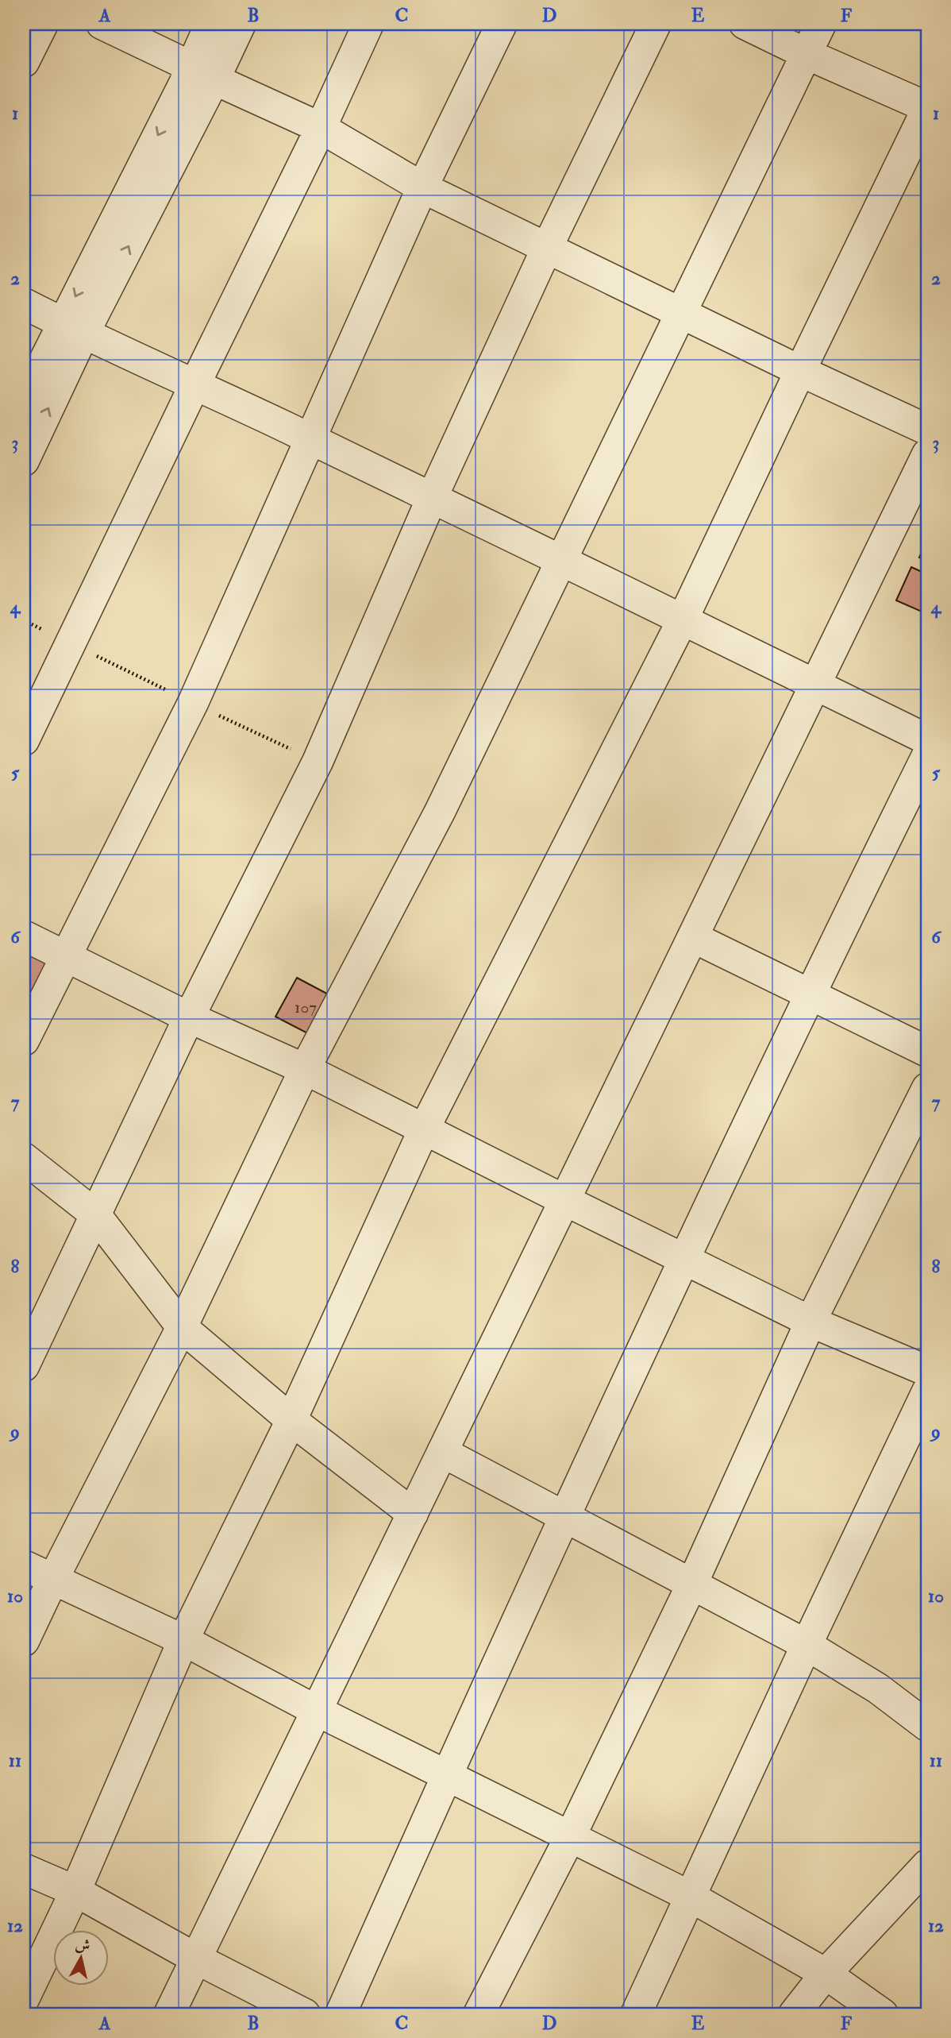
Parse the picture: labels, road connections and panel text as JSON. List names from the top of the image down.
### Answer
{
  "house_numbers": ["107"],
  "north": "top",
  "grid": {
    "columns": [
      "A",
      "B",
      "C",
      "D",
      "E",
      "F"
    ],
    "rows": [
      "1",
      "2",
      "3",
      "4",
      "5",
      "6",
      "7",
      "8",
      "9",
      "10",
      "11",
      "12"
    ]
  }
}
